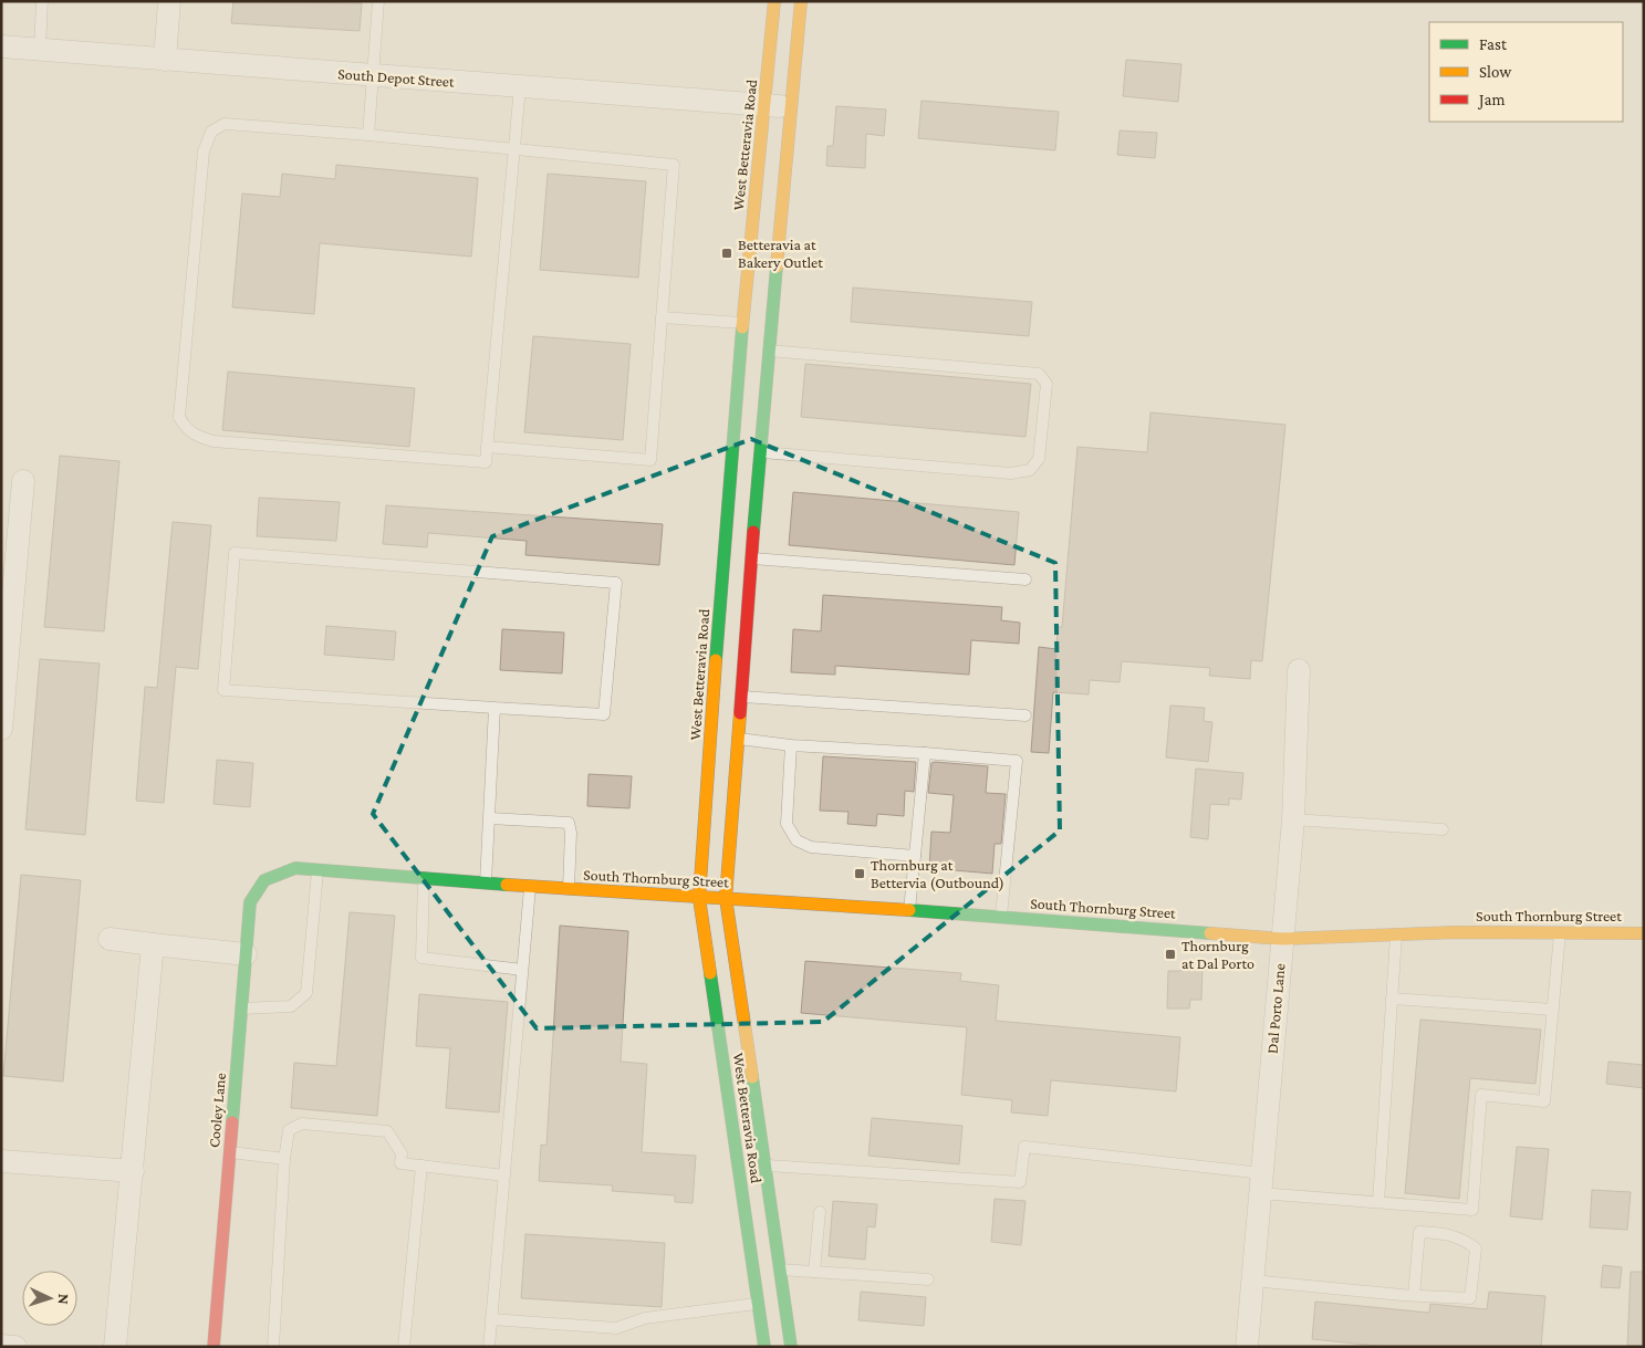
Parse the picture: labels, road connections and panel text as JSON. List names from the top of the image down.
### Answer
{
  "streets": {
    "main road": ["West Betteravia Road", "South Thornburg Street", "Cooley Lane"],
    "street": ["South Depot Street", "Dal Porto Lane"]
  },
  "crossings": [
    ["South Depot Street", "West Betteravia Road"],
    ["West Betteravia Road", "South Thornburg Street"],
    ["South Thornburg Street", "Dal Porto Lane"],
    ["South Thornburg Street", "Cooley Lane"]
  ],
  "places": {
    "transit": ["Betteravia at Bakery Outlet", "Thornburg at Bettervia (Outbound)", "Thornburg at Dal Porto"]
  },
  "legend": ["Fast", "Slow", "Jam"],
  "north": "right"
}
